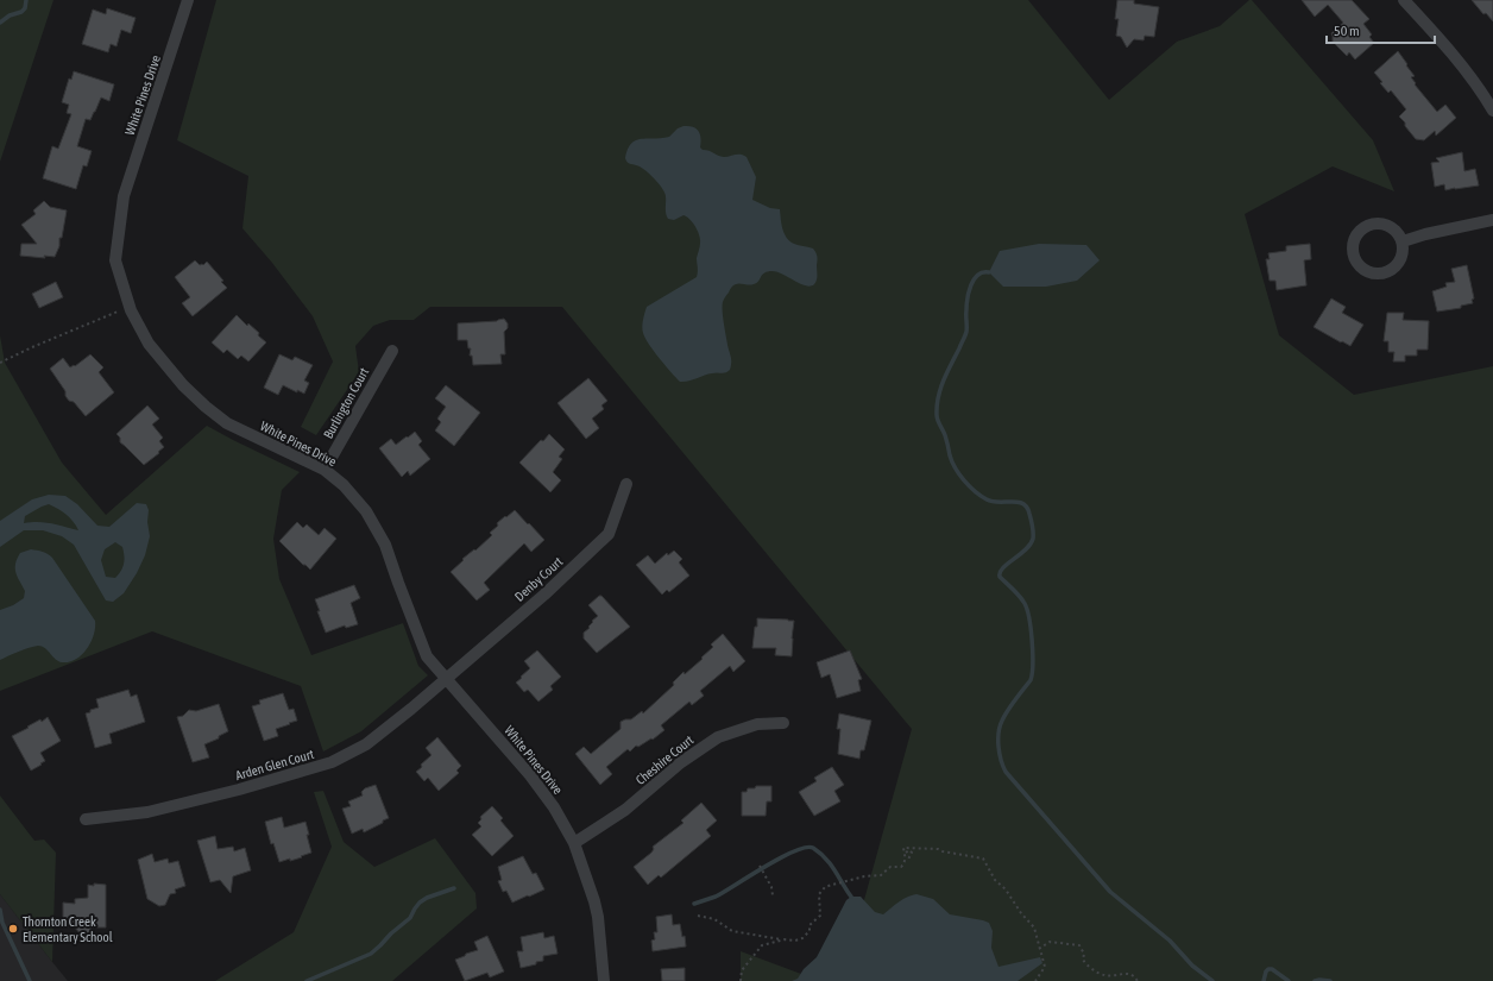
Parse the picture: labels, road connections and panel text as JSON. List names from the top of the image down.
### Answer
{
  "streets": {
    "street": [
      "White Pines Drive",
      "Burlington Court",
      "Denby Court",
      "Cheshire Court",
      "Arden Glen Court"
    ]
  },
  "crossings": [
    ["White Pines Drive", "Burlington Court"],
    ["White Pines Drive", "Denby Court"],
    ["White Pines Drive", "Cheshire Court"],
    ["White Pines Drive", "Arden Glen Court"],
    ["Denby Court", "Arden Glen Court"]
  ],
  "places": ["Thornton Creek Elementary School"],
  "scale_bar": "50 m"
}
